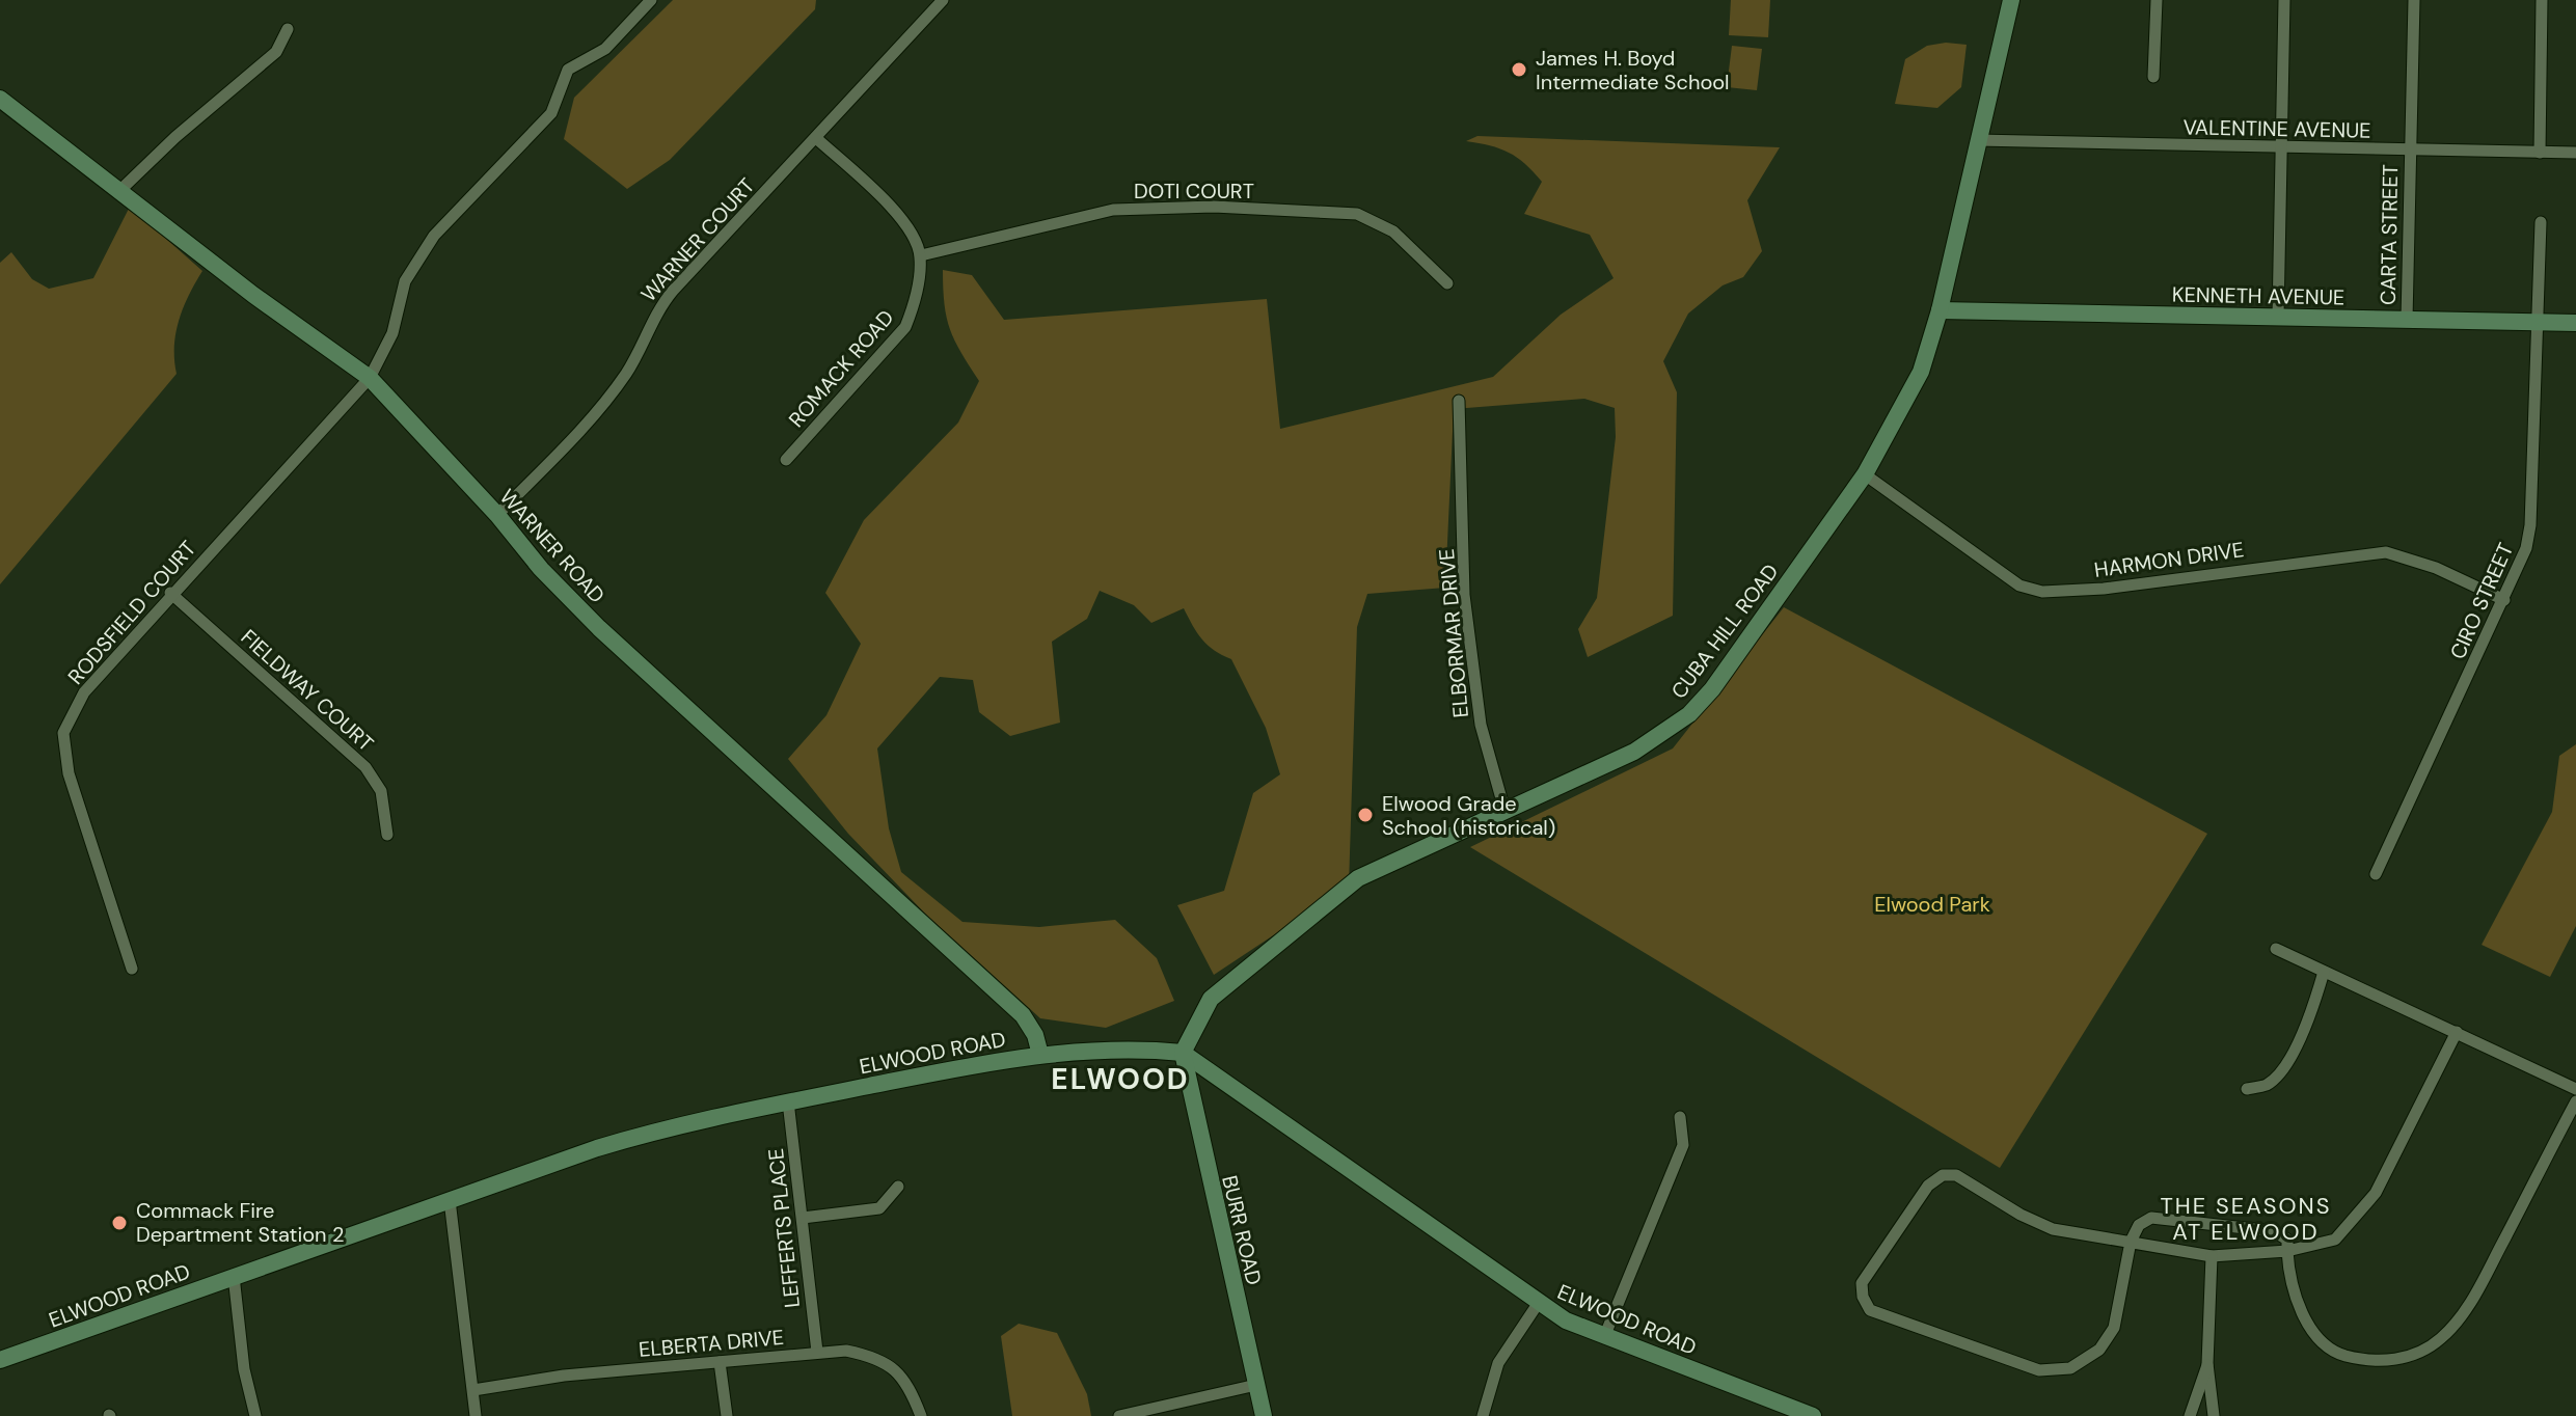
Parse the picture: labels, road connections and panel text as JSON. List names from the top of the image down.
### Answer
{
  "streets": {
    "main road": [
      "KENNETH AVENUE",
      "WARNER ROAD",
      "CUBA HILL ROAD",
      "ELWOOD ROAD",
      "BURR ROAD"
    ],
    "street": [
      "VALENTINE AVENUE",
      "DOTI COURT",
      "CARTA STREET",
      "WARNER COURT",
      "ROMACK ROAD",
      "HARMON DRIVE",
      "CIRO STREET",
      "RODSFIELD COURT",
      "ELBORMAR DRIVE",
      "FIELDWAY COURT",
      "LEFFERTS PLACE",
      "ELBERTA DRIVE"
    ]
  },
  "crossings": [
    ["VALENTINE AVENUE", "CARTA STREET"],
    ["VALENTINE AVENUE", "CUBA HILL ROAD"],
    ["DOTI COURT", "ROMACK ROAD"],
    ["CARTA STREET", "KENNETH AVENUE"],
    ["WARNER COURT", "WARNER ROAD"],
    ["KENNETH AVENUE", "CIRO STREET"],
    ["KENNETH AVENUE", "CUBA HILL ROAD"],
    ["WARNER ROAD", "RODSFIELD COURT"],
    ["WARNER ROAD", "ELWOOD ROAD"],
    ["HARMON DRIVE", "CIRO STREET"],
    ["HARMON DRIVE", "CUBA HILL ROAD"],
    ["RODSFIELD COURT", "FIELDWAY COURT"],
    ["CUBA HILL ROAD", "ELBORMAR DRIVE"],
    ["CUBA HILL ROAD", "ELWOOD ROAD"],
    ["CUBA HILL ROAD", "BURR ROAD"],
    ["ELWOOD ROAD", "LEFFERTS PLACE"],
    ["ELWOOD ROAD", "BURR ROAD"],
    ["LEFFERTS PLACE", "ELBERTA DRIVE"]
  ],
  "districts": ["ELWOOD", "THE SEASONS AT ELWOOD"],
  "parks": ["Elwood Park"],
  "places": ["James H. Boyd Intermediate School", "Elwood Grade School (historical)", "Commack Fire Department Station 2"]
}
